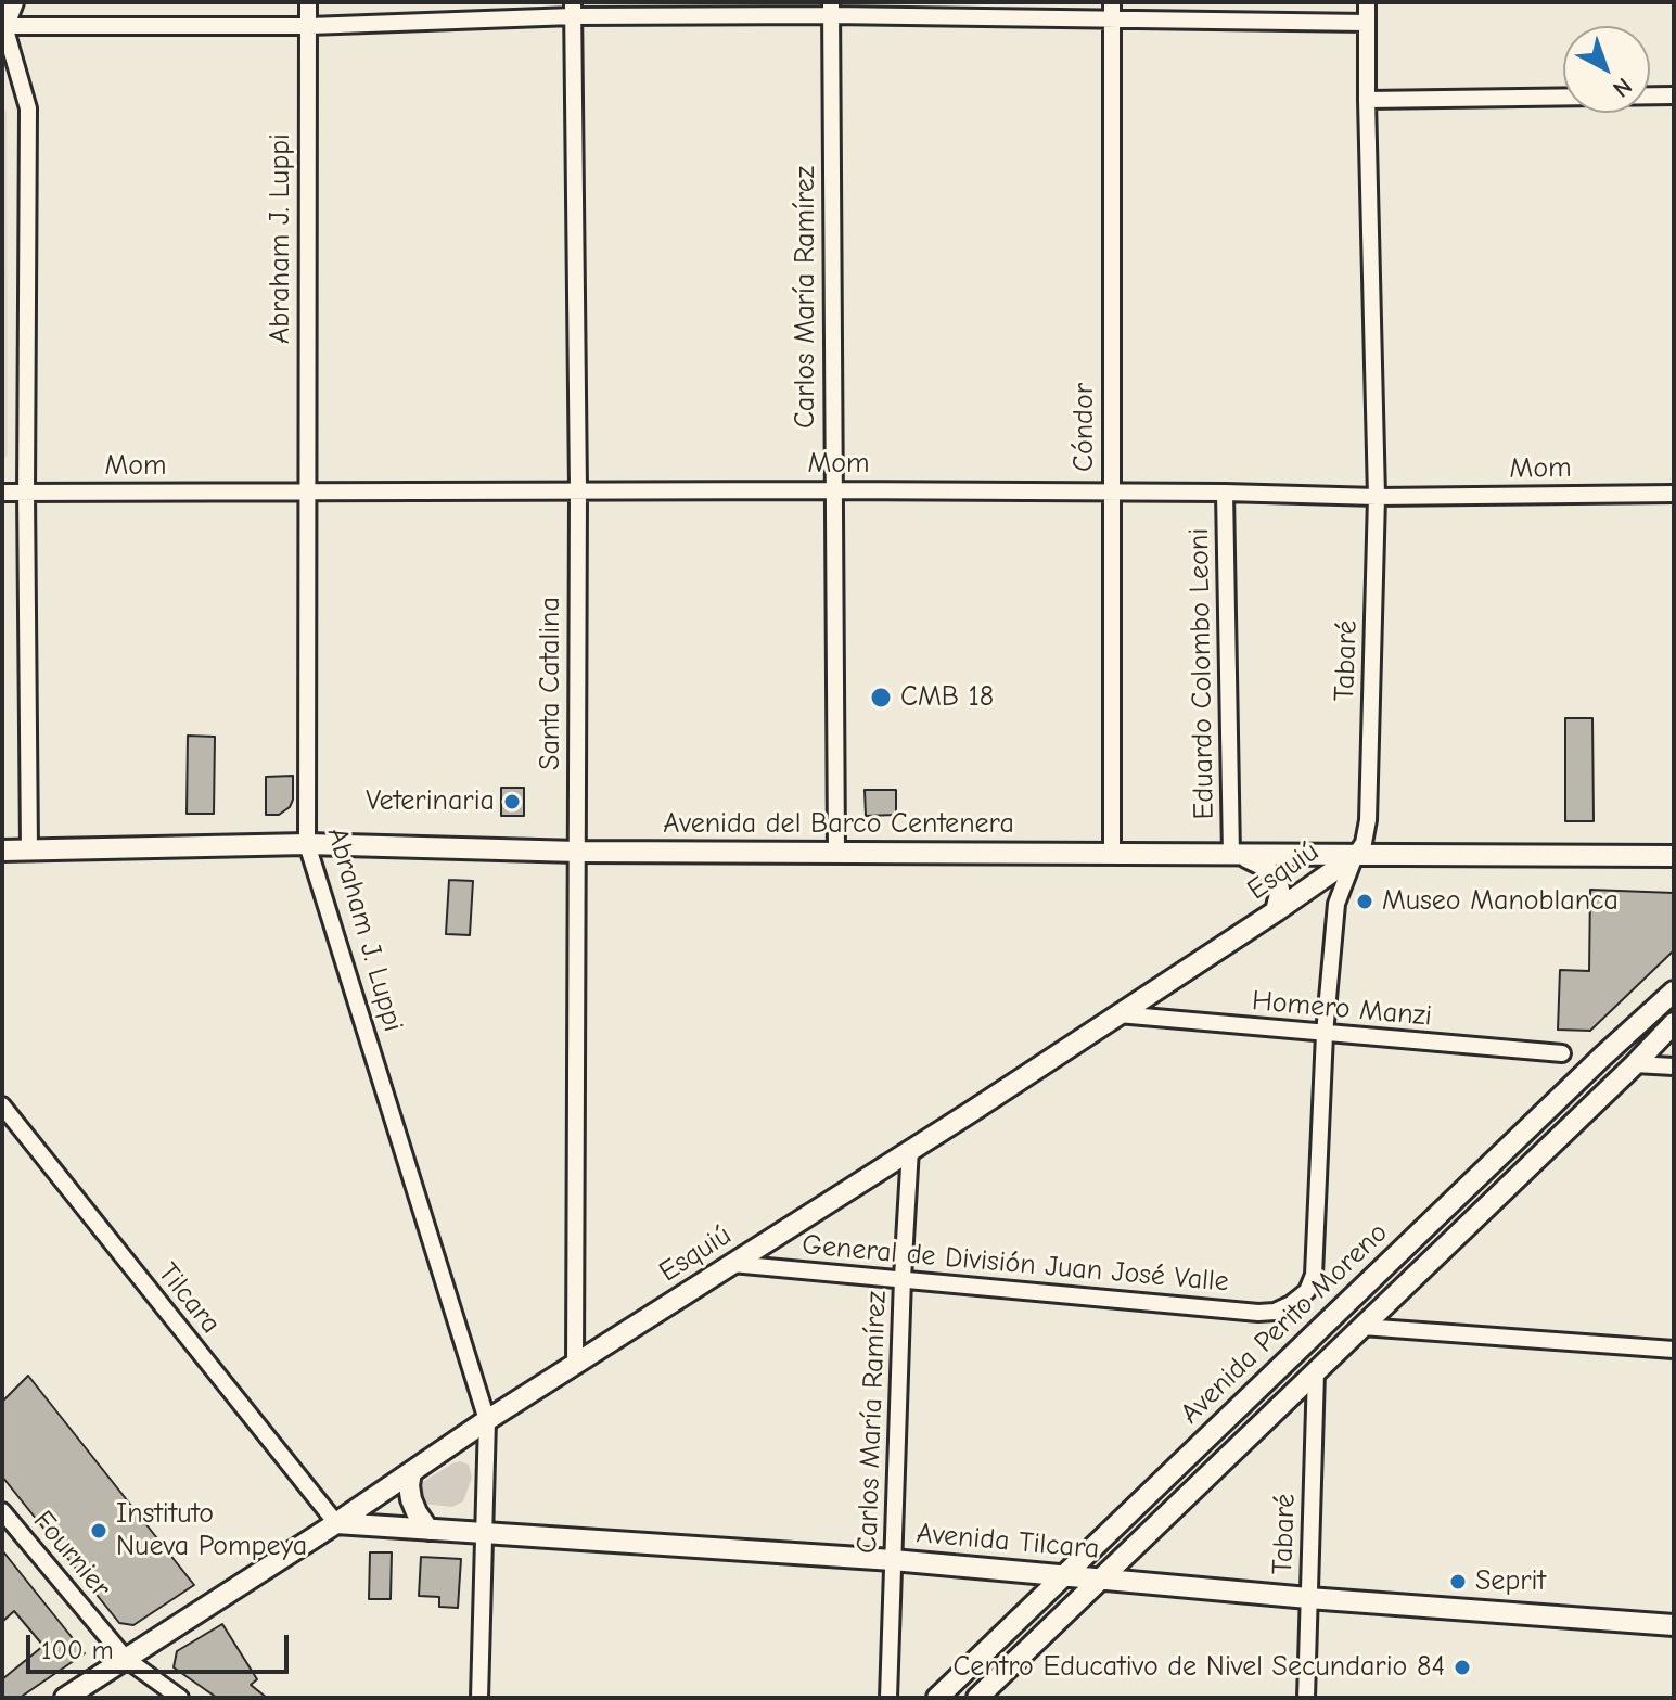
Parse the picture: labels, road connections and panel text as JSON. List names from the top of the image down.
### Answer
{
  "streets": {
    "main road": [
      "Avenida del Barco Centenera",
      "Esquiú",
      "Avenida Perito Moreno",
      "Avenida Tilcara"
    ],
    "street": [
      "Abraham J. Luppi",
      "Carlos María Ramírez",
      "Cóndor",
      "Mom",
      "Tabaré",
      "Eduardo Colombo Leoni",
      "Santa Catalina",
      "Homero Manzi",
      "General de División Juan José Valle",
      "Tilcara",
      "Fournier"
    ]
  },
  "crossings": [
    ["Abraham J. Luppi", "Mom"],
    ["Abraham J. Luppi", "Avenida del Barco Centenera"],
    ["Abraham J. Luppi", "Esquiú"],
    ["Abraham J. Luppi", "Avenida Tilcara"],
    ["Carlos María Ramírez", "Mom"],
    ["Carlos María Ramírez", "Avenida del Barco Centenera"],
    ["Carlos María Ramírez", "Esquiú"],
    ["Carlos María Ramírez", "General de División Juan José Valle"],
    ["Carlos María Ramírez", "Avenida Tilcara"],
    ["Cóndor", "Mom"],
    ["Cóndor", "Avenida del Barco Centenera"],
    ["Mom", "Tabaré"],
    ["Mom", "Eduardo Colombo Leoni"],
    ["Mom", "Santa Catalina"],
    ["Tabaré", "Avenida del Barco Centenera"],
    ["Tabaré", "Esquiú"],
    ["Tabaré", "Homero Manzi"],
    ["Tabaré", "General de División Juan José Valle"],
    ["Tabaré", "Avenida Perito Moreno"],
    ["Tabaré", "Avenida Tilcara"],
    ["Eduardo Colombo Leoni", "Avenida del Barco Centenera"],
    ["Santa Catalina", "Avenida del Barco Centenera"],
    ["Santa Catalina", "Esquiú"],
    ["Avenida del Barco Centenera", "Esquiú"],
    ["Esquiú", "Homero Manzi"],
    ["Esquiú", "General de División Juan José Valle"],
    ["Esquiú", "Tilcara"],
    ["Esquiú", "Avenida Tilcara"],
    ["Esquiú", "Fournier"],
    ["Tilcara", "Avenida Tilcara"],
    ["Avenida Perito Moreno", "Avenida Tilcara"]
  ],
  "places": [
    "CMB 18",
    "Veterinaria",
    "Museo Manoblanca",
    "Instituto Nueva Pompeya",
    "Seprit",
    "Centro Educativo de Nivel Secundario 84"
  ],
  "scale_bar": "100 m",
  "north": "bottom right"
}
